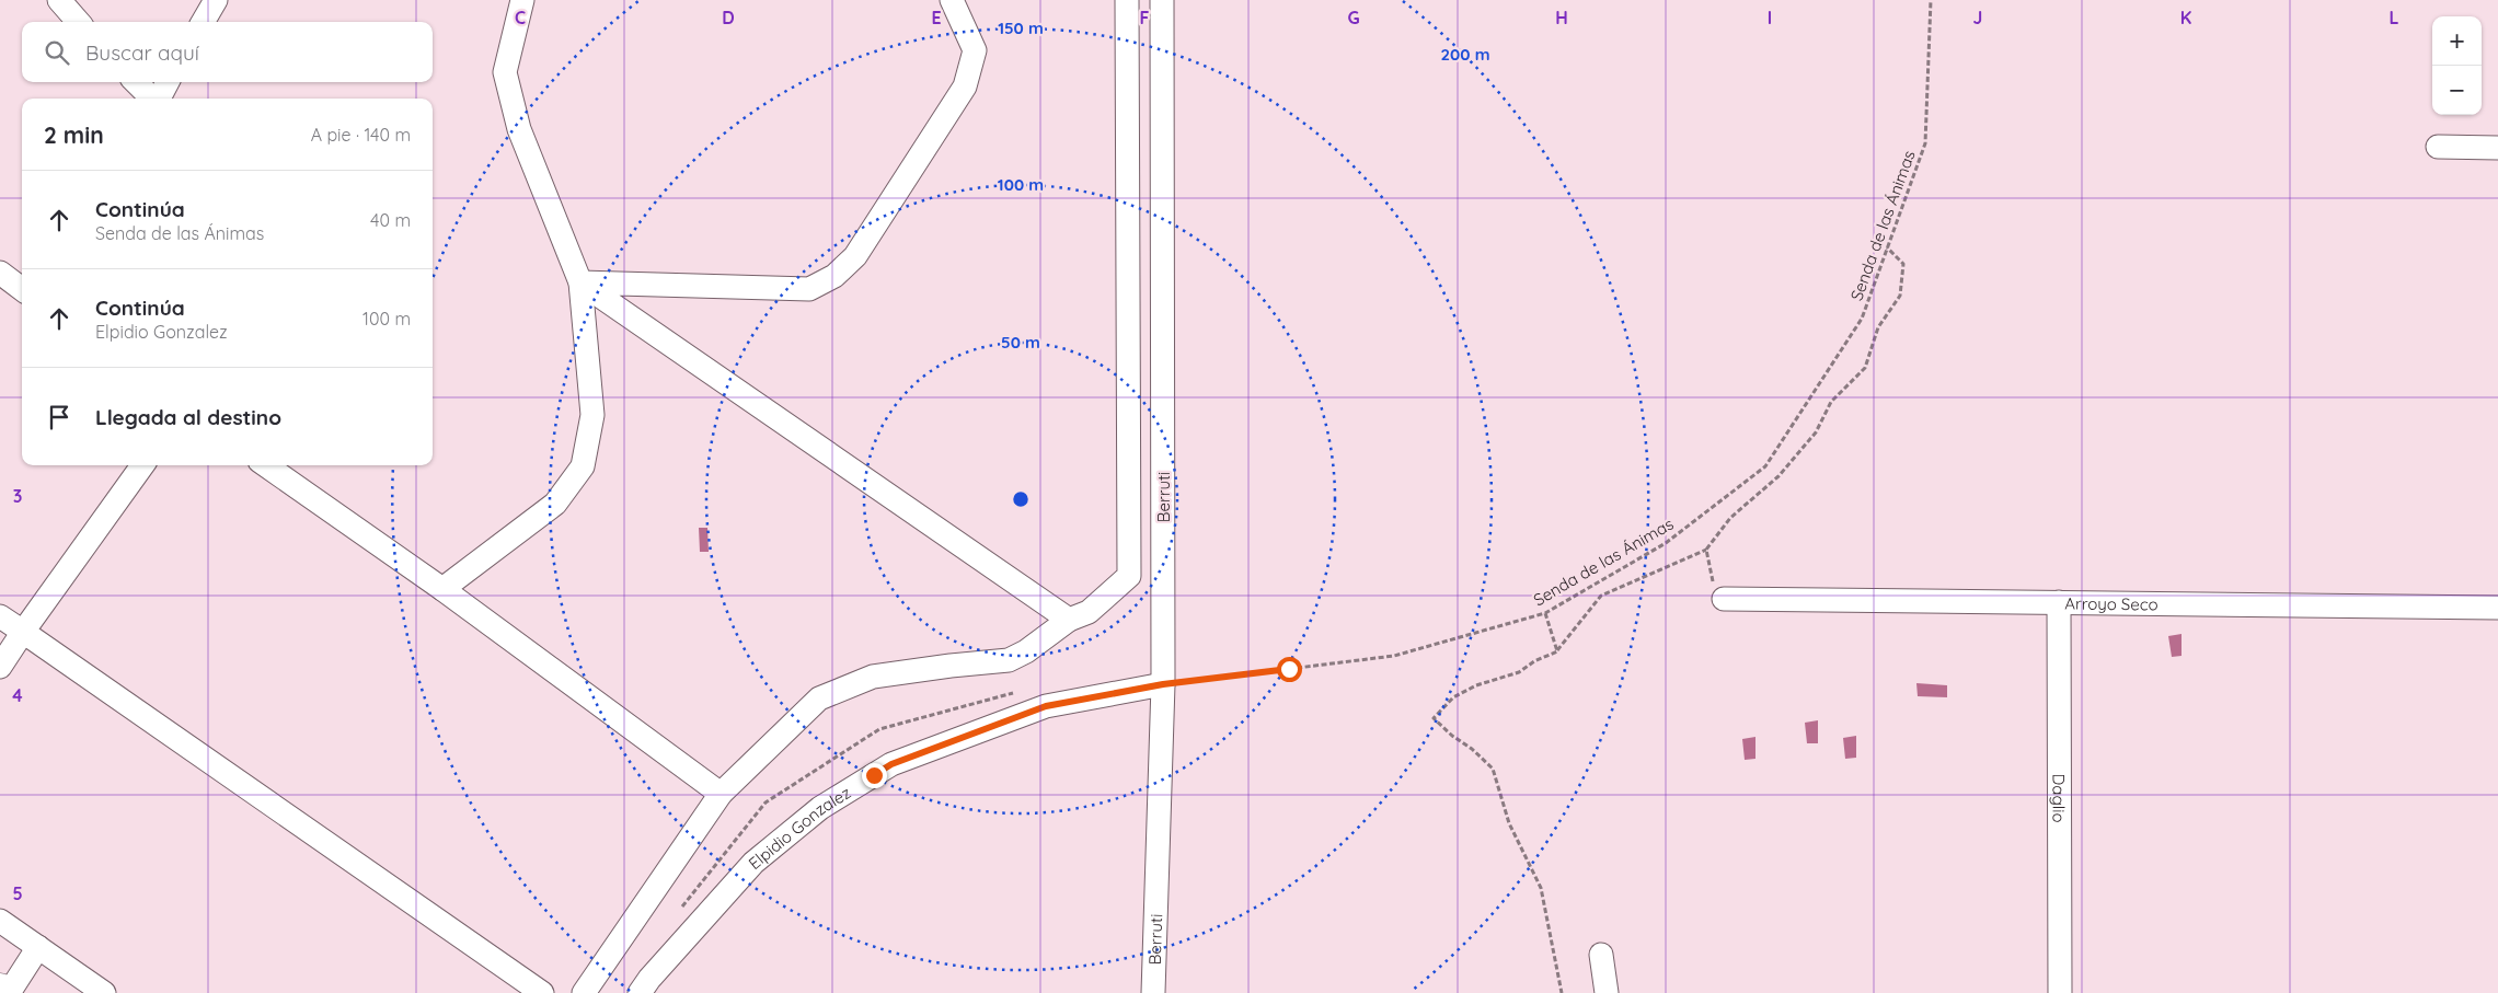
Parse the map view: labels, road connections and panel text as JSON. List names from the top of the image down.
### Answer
{
  "streets": {
    "street": [
      "Berruti",
      "Arroyo Seco",
      "Daglio",
      "Elpidio Gonzalez"
    ],
    "path": ["Senda de las Ánimas"]
  },
  "crossings": [
    ["Senda de las Ánimas", "Berruti"],
    ["Senda de las Ánimas", "Elpidio Gonzalez"],
    ["Berruti", "Elpidio Gonzalez"],
    ["Arroyo Seco", "Daglio"]
  ],
  "page": {
    "map_buttons": ["+", "−"],
    "search": "Buscar aquí",
    "heading": ["2 min", "A pie · 140 m"],
    "list": [
      ["Continúa", "Senda de las Ánimas", "40 m"],
      ["Continúa", "Elpidio Gonzalez", "100 m"],
      "Llegada al destino"
    ]
  },
  "grid": {
    "columns": [
      "C",
      "D",
      "E",
      "F",
      "G",
      "H",
      "I",
      "J",
      "K",
      "L"
    ],
    "rows": ["3", "4", "5"]
  },
  "rings": [
    "150 m",
    "200 m",
    "100 m",
    "50 m"
  ]
}
